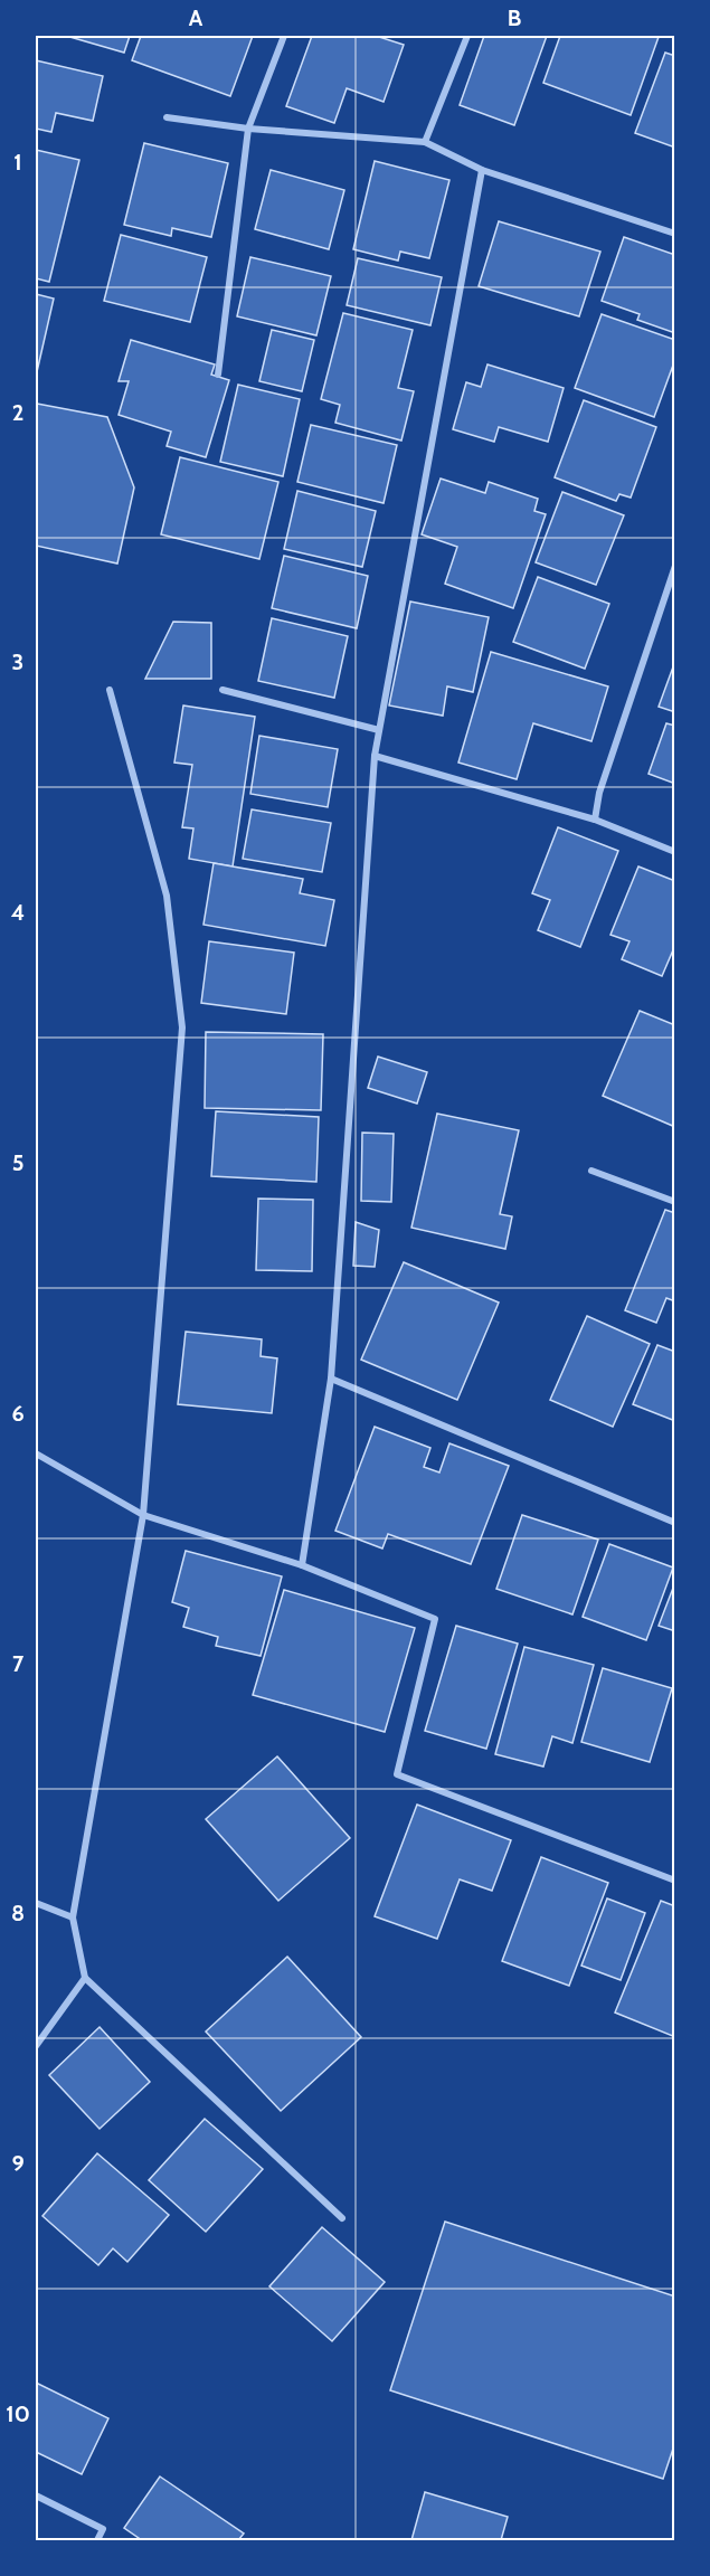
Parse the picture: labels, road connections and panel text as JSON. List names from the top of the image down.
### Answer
{
  "grid": {
    "columns": ["A", "B"],
    "rows": [
      "1",
      "2",
      "3",
      "4",
      "5",
      "6",
      "7",
      "8",
      "9",
      "10"
    ]
  }
}
